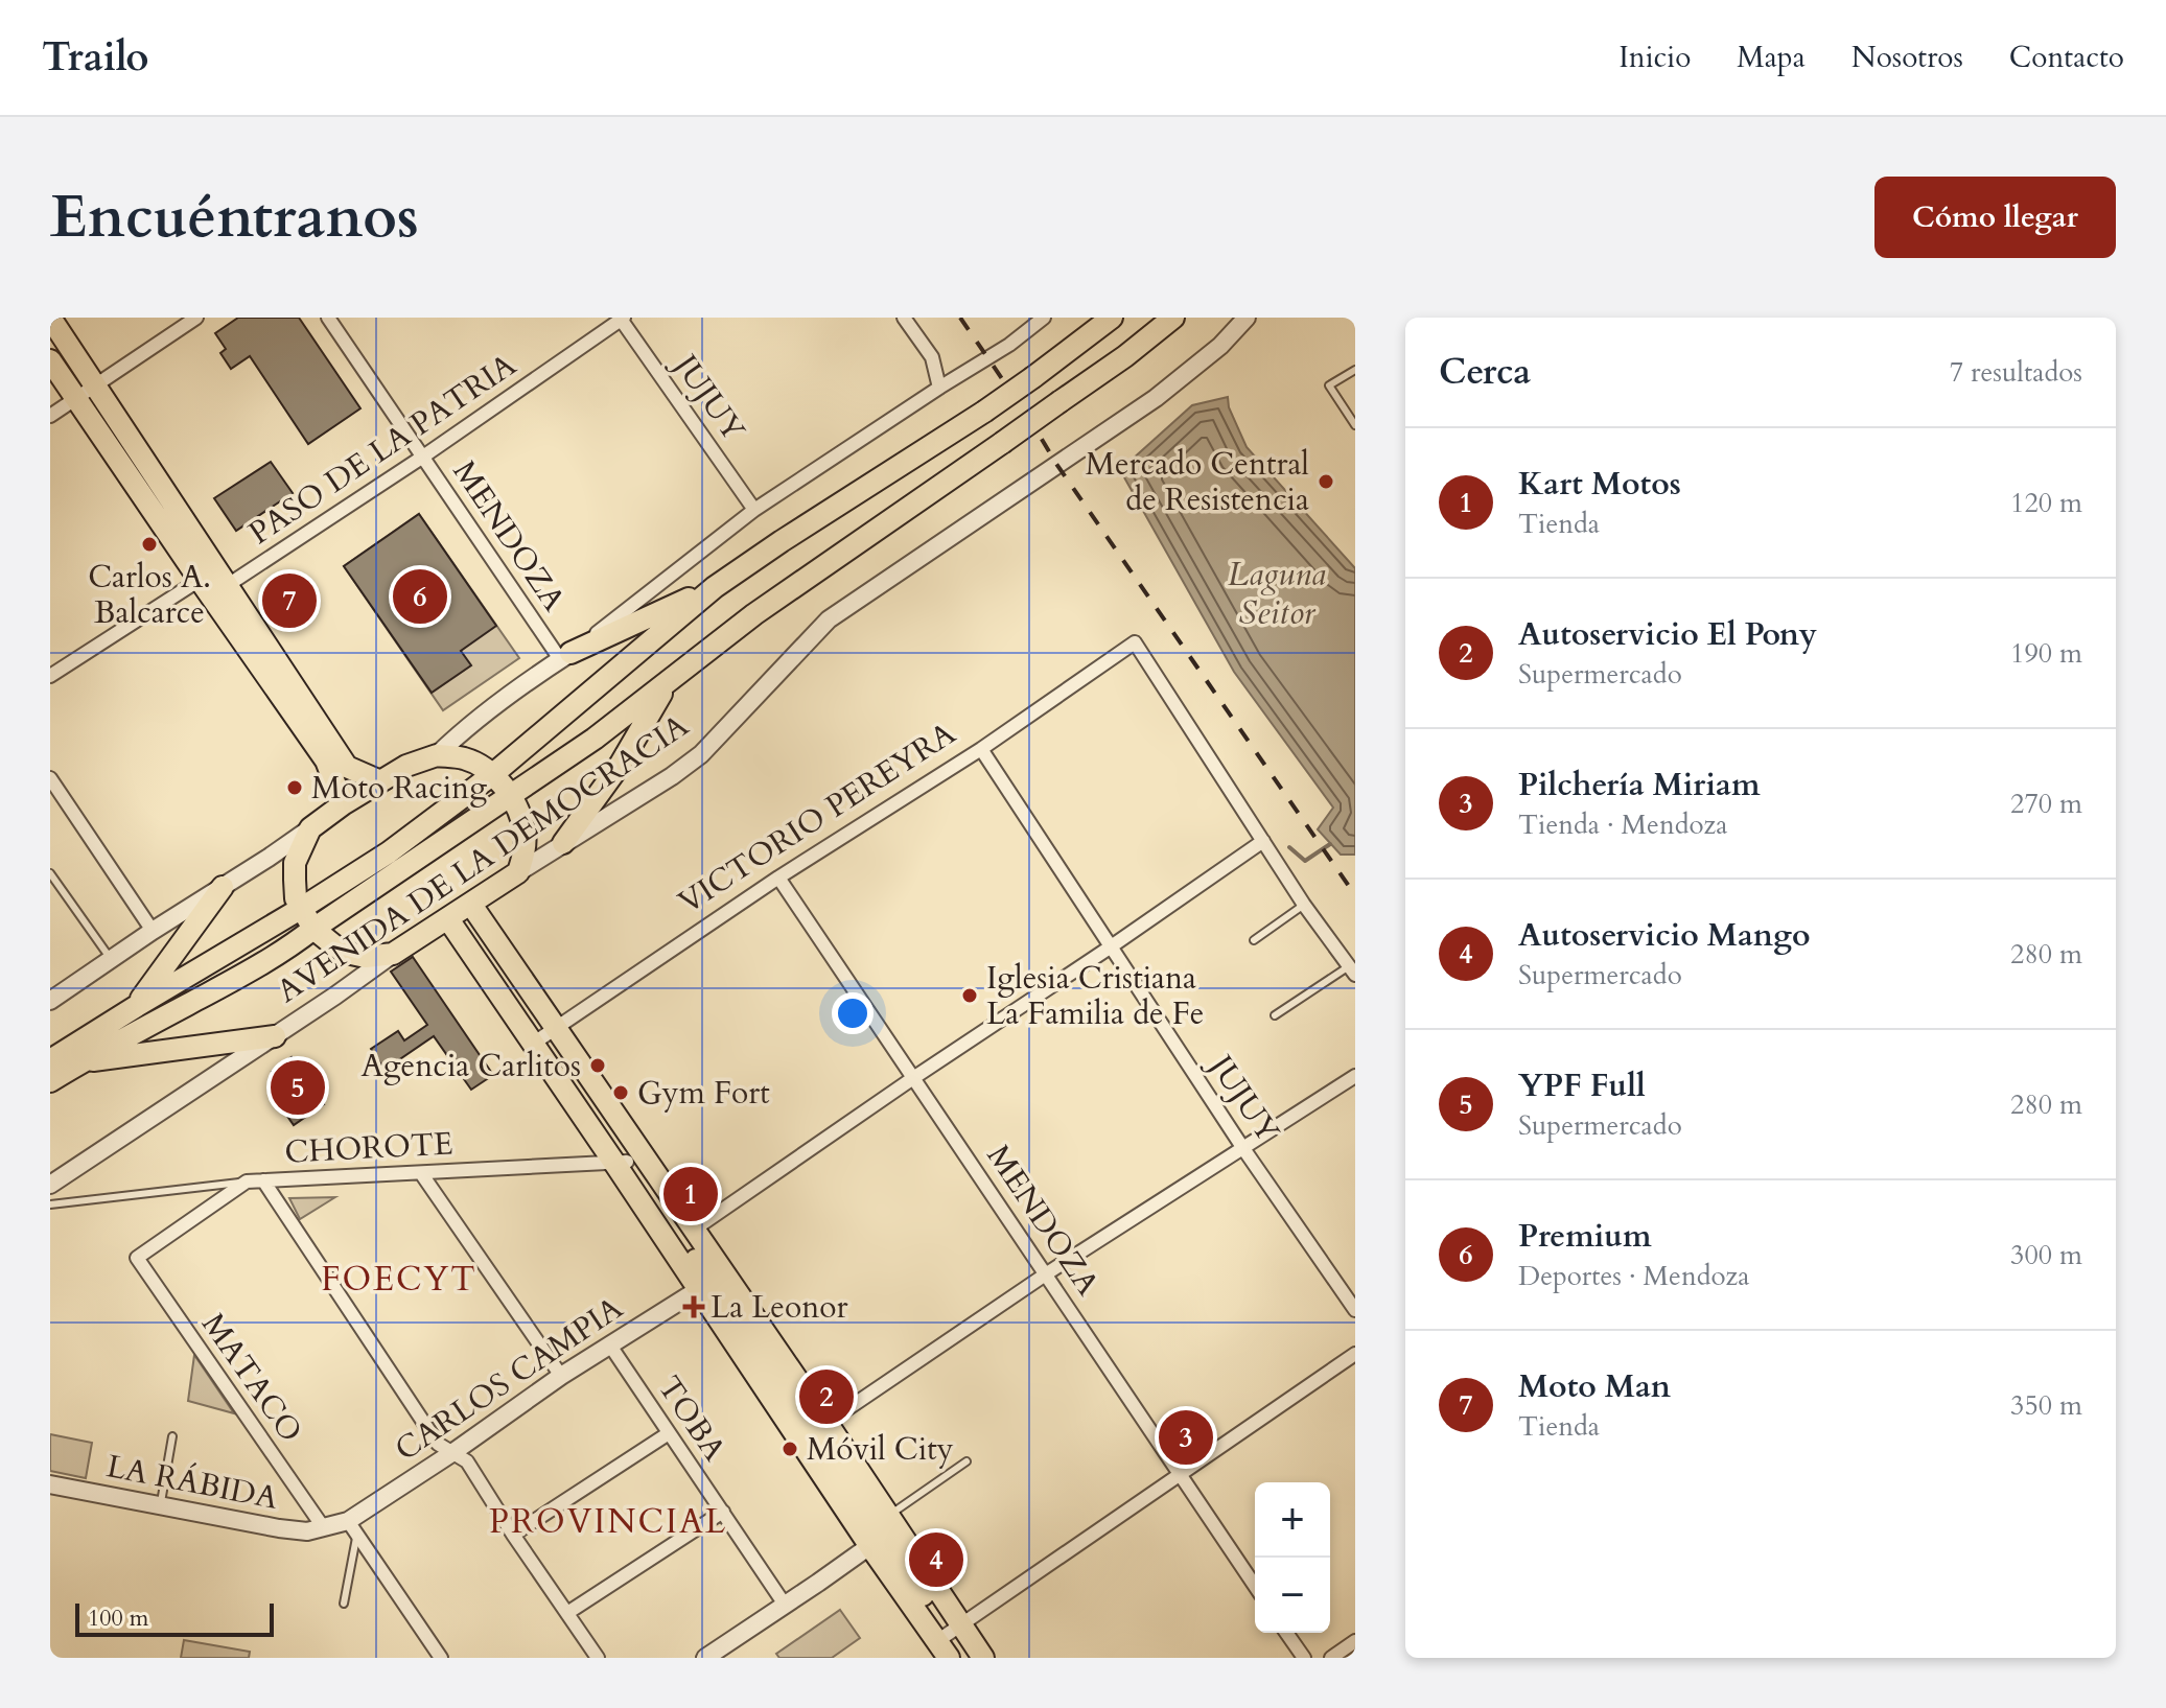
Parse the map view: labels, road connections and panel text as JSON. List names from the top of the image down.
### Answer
{
  "streets": {
    "main road": ["AVENIDA DE LA DEMOCRACIA"],
    "street": [
      "JUJUY",
      "PASO DE LA PATRIA",
      "MENDOZA",
      "VICTORIO PEREYRA",
      "CHOROTE",
      "MATACO",
      "CARLOS CAMPIA",
      "TOBA",
      "LA RÁBIDA"
    ]
  },
  "crossings": [
    ["JUJUY", "PASO DE LA PATRIA"],
    ["JUJUY", "VICTORIO PEREYRA"],
    ["PASO DE LA PATRIA", "MENDOZA"],
    ["MENDOZA", "VICTORIO PEREYRA"],
    ["CHOROTE", "MATACO"],
    ["MATACO", "CARLOS CAMPIA"],
    ["MATACO", "LA RÁBIDA"],
    ["CARLOS CAMPIA", "TOBA"],
    ["CARLOS CAMPIA", "LA RÁBIDA"]
  ],
  "districts": ["FOECYT", "PROVINCIAL"],
  "water": ["Laguna Seitor"],
  "places": {
    "other": [
      "Mercado Central de Resistencia",
      "Carlos A. Balcarce",
      "Moto Racing",
      "Iglesia Cristiana La Familia de Fe",
      "Agencia Carlitos",
      "Gym Fort",
      "Móvil City"
    ],
    "health": ["La Leonor"]
  },
  "scale_bar": "100 m",
  "page": {
    "header": "Trailo",
    "nav": [
      "Inicio",
      "Mapa",
      "Nosotros",
      "Contacto"
    ],
    "buttons": "Cómo llegar",
    "title": "Encuéntranos",
    "heading": ["Cerca", "7 resultados"],
    "list": [
      {
        "mark": "1",
        "name": "Kart Motos",
        "note": "Tienda",
        "value": "120 m"
      },
      {
        "mark": "2",
        "name": "Autoservicio El Pony",
        "note": "Supermercado",
        "value": "190 m"
      },
      {
        "mark": "3",
        "name": "Pilchería Miriam",
        "note": "Tienda · Mendoza",
        "value": "270 m"
      },
      {
        "mark": "4",
        "name": "Autoservicio Mango",
        "note": "Supermercado",
        "value": "280 m"
      },
      {
        "mark": "5",
        "name": "YPF Full",
        "note": "Supermercado",
        "value": "280 m"
      },
      {
        "mark": "6",
        "name": "Premium",
        "note": "Deportes · Mendoza",
        "value": "300 m"
      },
      {
        "mark": "7",
        "name": "Moto Man",
        "note": "Tienda",
        "value": "350 m"
      }
    ],
    "pins": [
      "6",
      "7",
      "5",
      "1",
      "2",
      "3",
      "4"
    ],
    "map_buttons": ["+", "−"],
    "scale": "100 m"
  }
}
